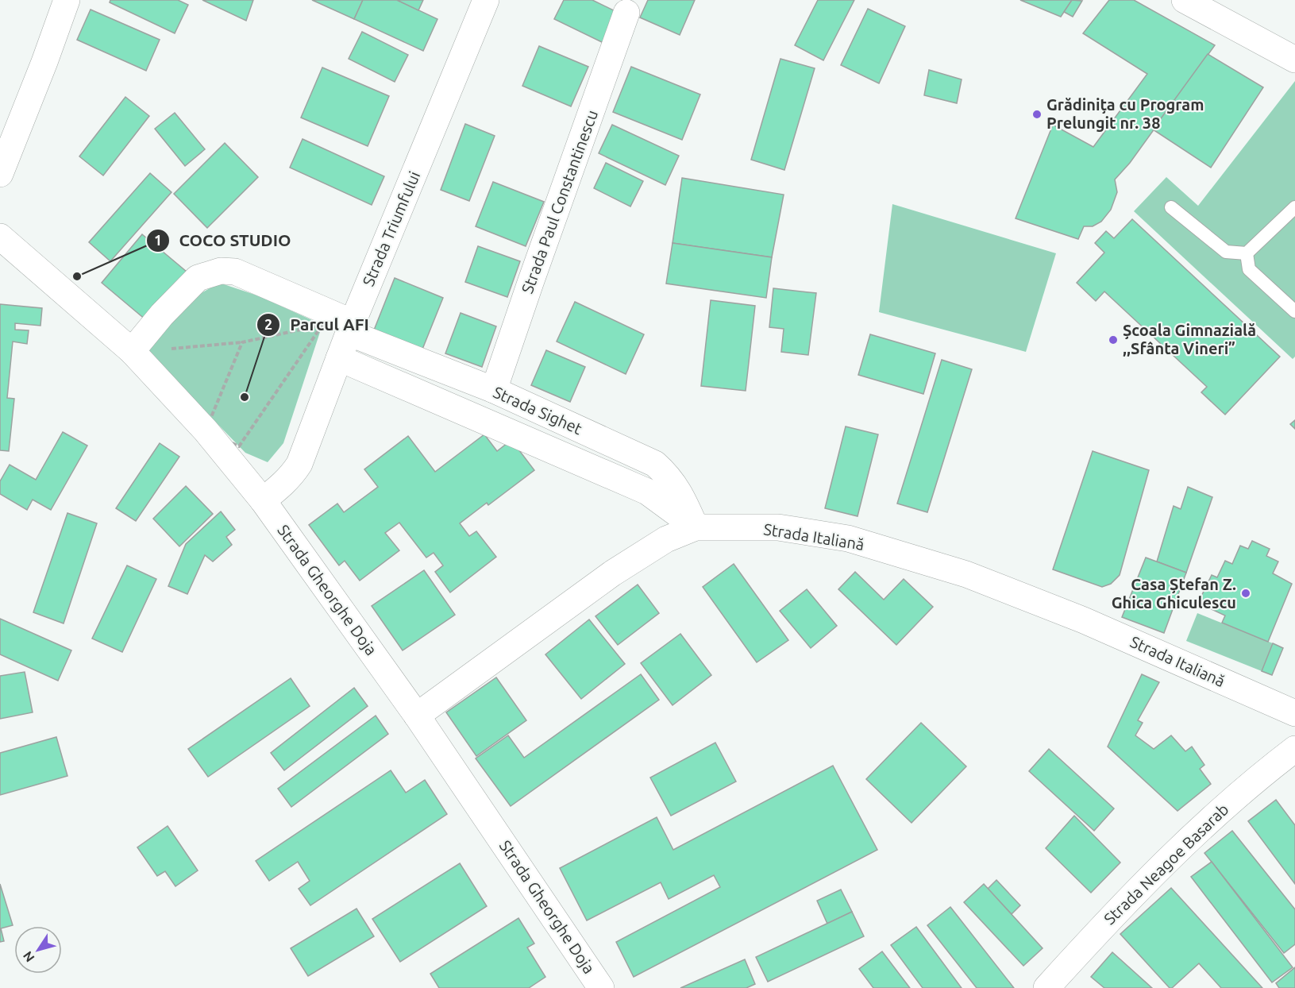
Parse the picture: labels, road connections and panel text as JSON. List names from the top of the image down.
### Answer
{
  "streets": {
    "street": [
      "Strada Paul Constantinescu",
      "Strada Triumfului",
      "Strada Sighet",
      "Strada Italiană",
      "Strada Gheorghe Doja",
      "Strada Neagoe Basarab"
    ]
  },
  "crossings": [
    ["Strada Paul Constantinescu", "Strada Sighet"],
    ["Strada Triumfului", "Strada Sighet"],
    ["Strada Triumfului", "Strada Gheorghe Doja"],
    ["Strada Sighet", "Strada Italiană"],
    ["Strada Sighet", "Strada Gheorghe Doja"],
    ["Strada Italiană", "Strada Gheorghe Doja"]
  ],
  "places": [
    "Grădinița cu Program Prelungit nr. 38",
    "COCO STUDIO",
    "Școala Gimnazială ,,Sfânta Vineri”",
    "Parcul AFI",
    "Casa Ștefan Z. Ghica Ghiculescu"
  ],
  "north": "bottom left"
}
